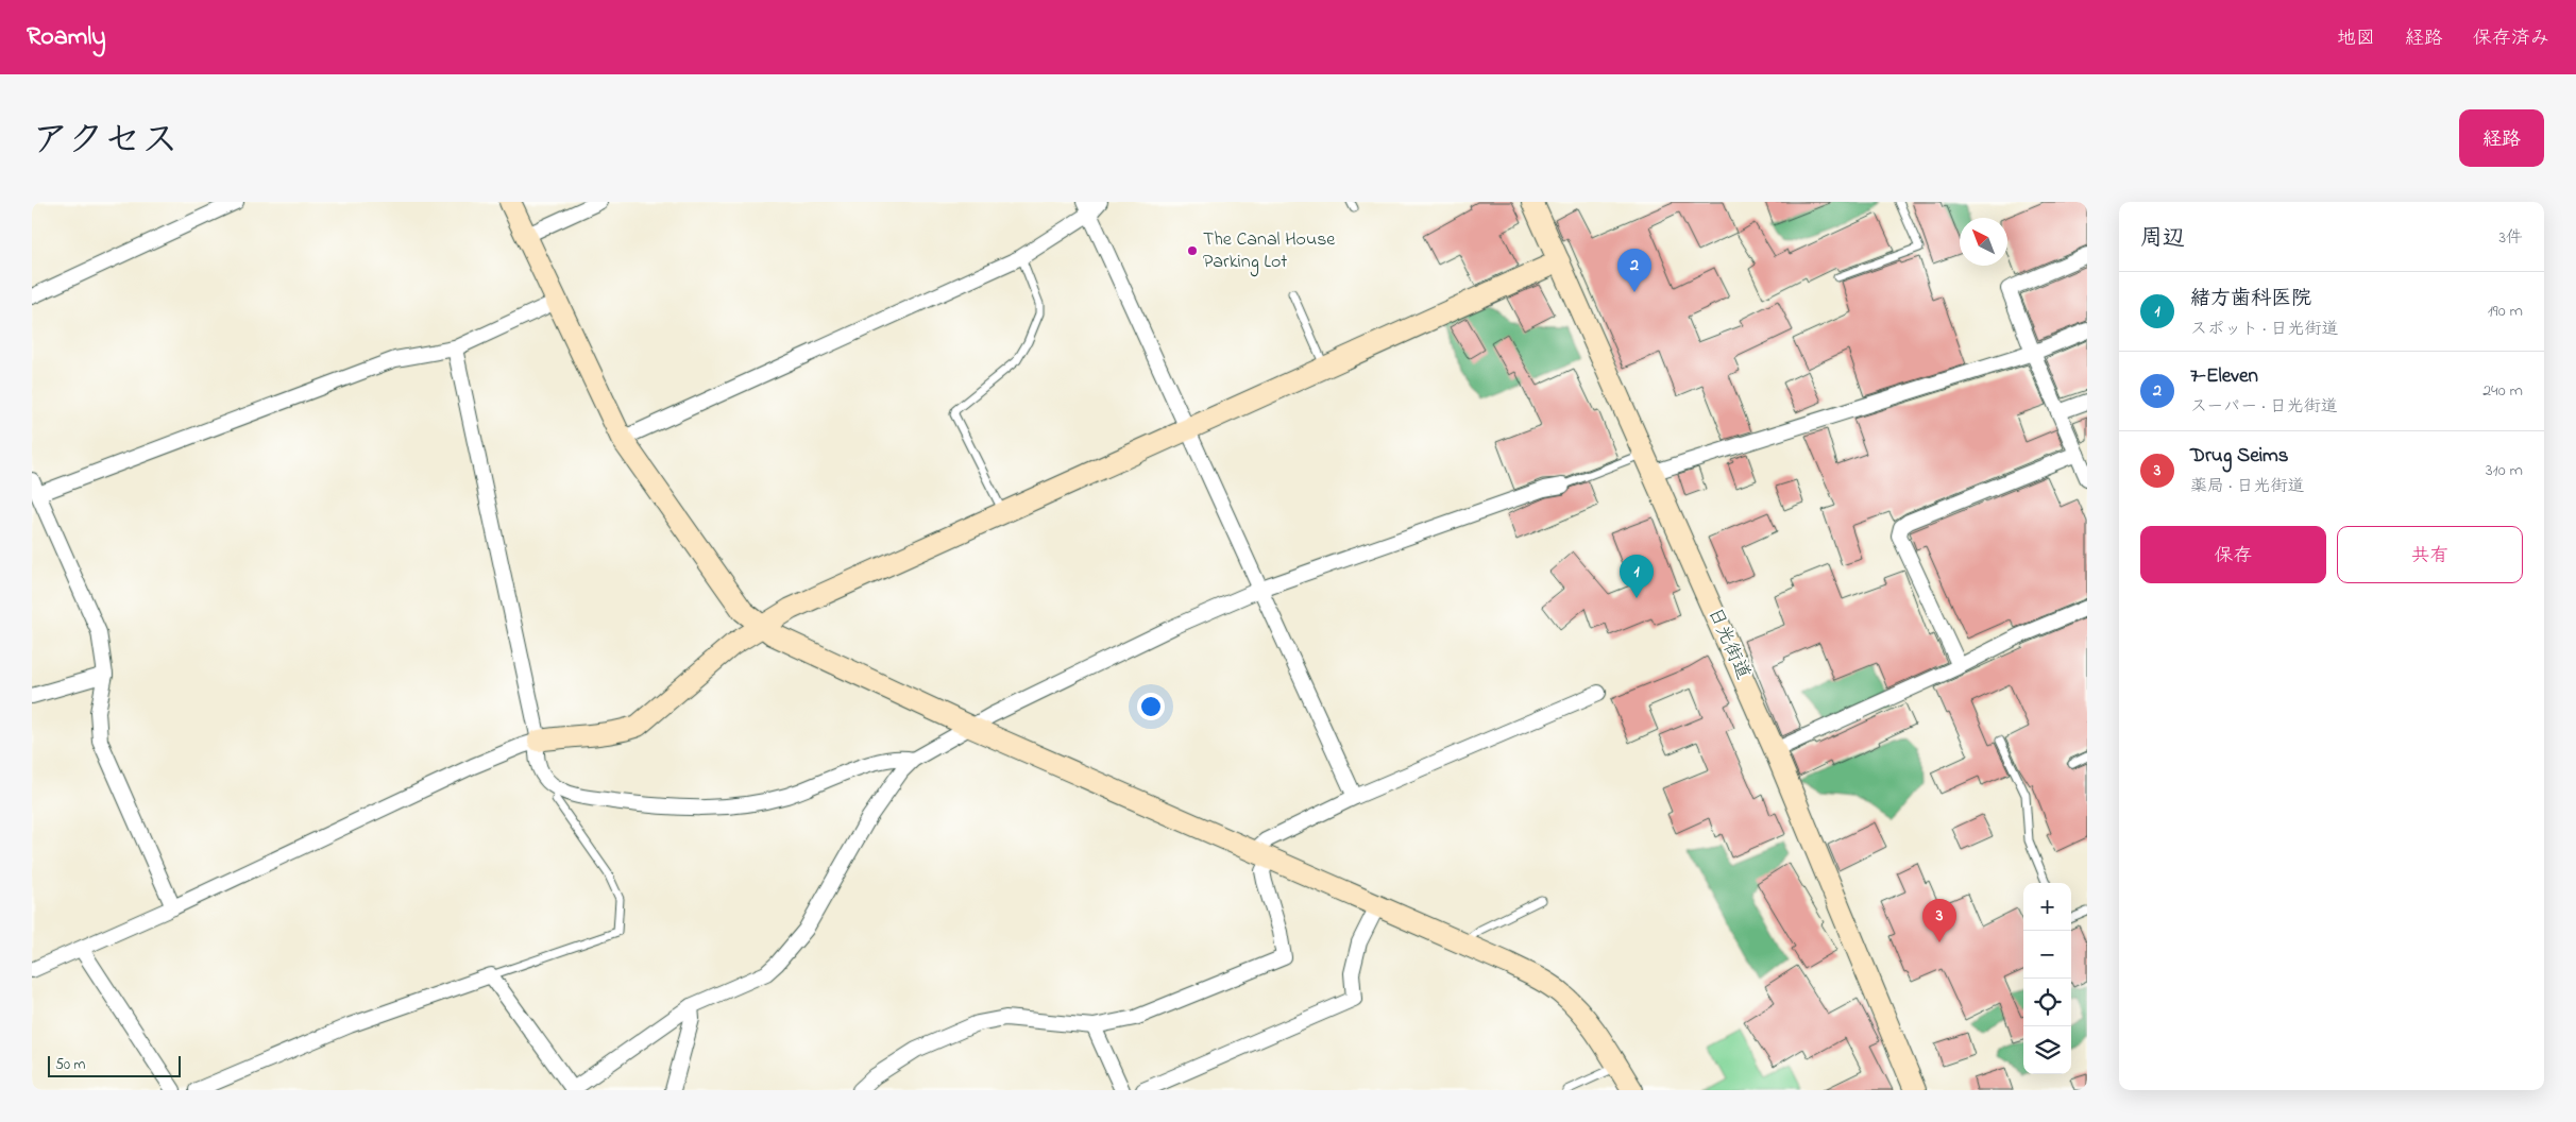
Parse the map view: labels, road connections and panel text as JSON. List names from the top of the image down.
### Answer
{
  "streets": {
    "street": ["日光街道"]
  },
  "places": ["The Canal House Parking Lot"],
  "scale_bar": "50 m",
  "north": "top left",
  "page": {
    "header": "Roamly",
    "nav": ["地図", "経路", "保存済み"],
    "title": "アクセス",
    "buttons": [
      "経路",
      ["保存", "共有"]
    ],
    "heading": ["周辺", "3件"],
    "pins": ["2", "1", "3"],
    "list": [
      {
        "mark": "1",
        "name": "緒方歯科医院",
        "note": "スポット · 日光街道",
        "value": "190 m"
      },
      {
        "mark": "2",
        "name": "7-Eleven",
        "note": "スーパー · 日光街道",
        "value": "240 m"
      },
      {
        "mark": "3",
        "name": "Drug Seims",
        "note": "薬局 · 日光街道",
        "value": "310 m"
      }
    ],
    "map_buttons": ["+", "−"],
    "scale": "50 m"
  }
}
